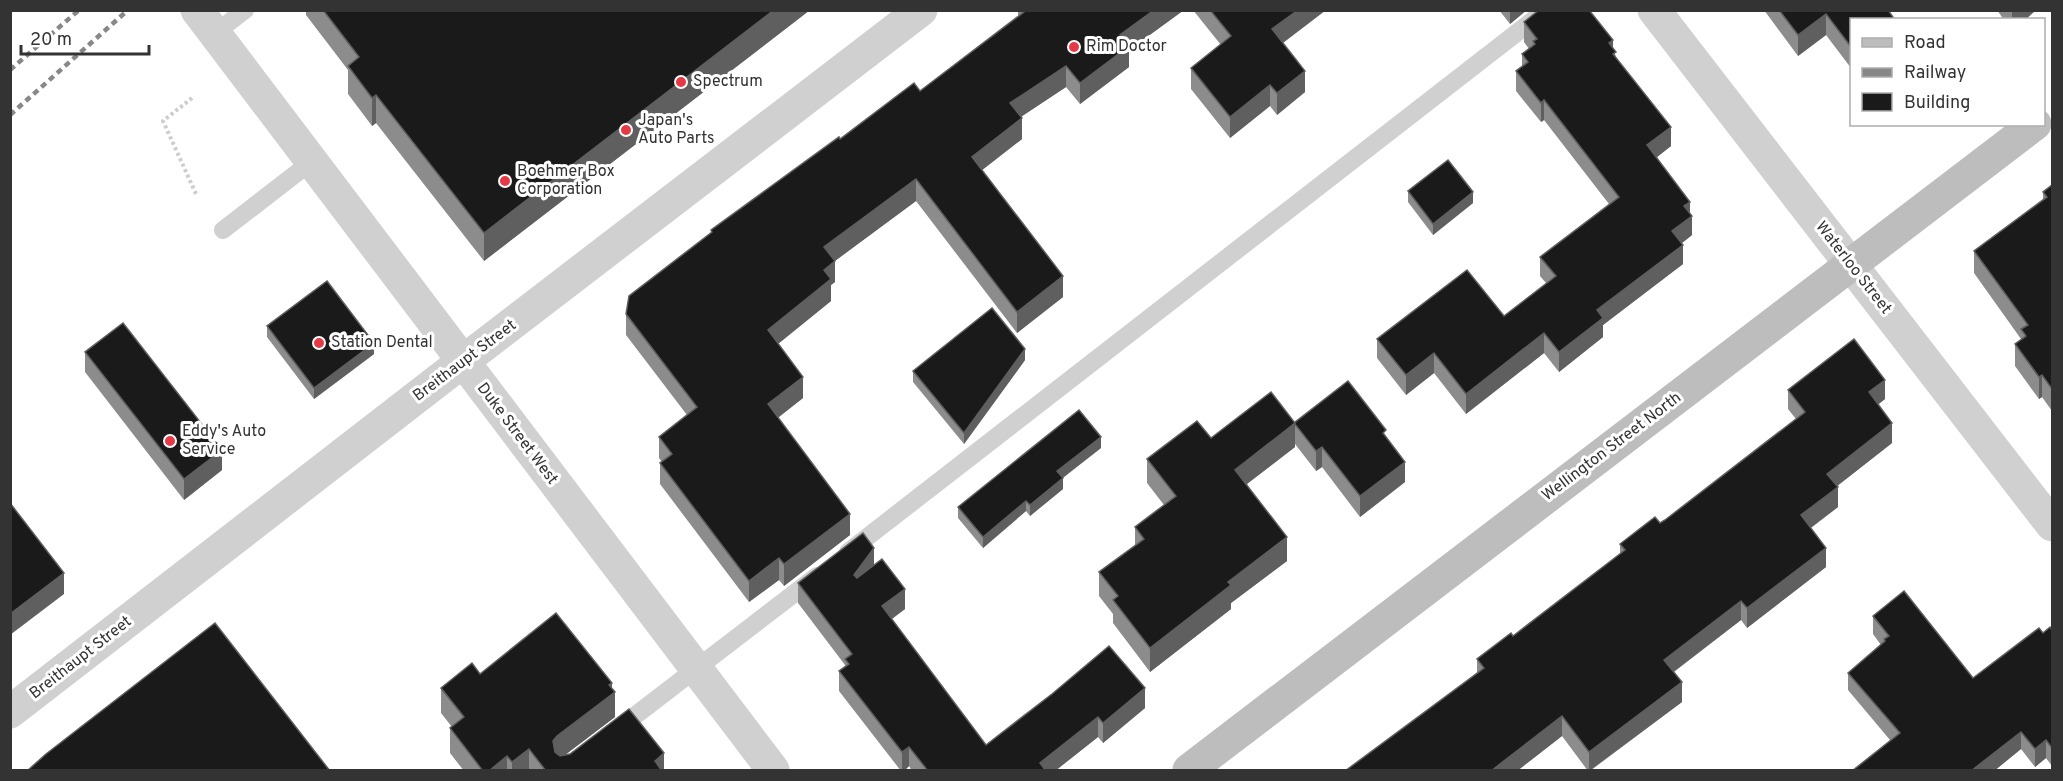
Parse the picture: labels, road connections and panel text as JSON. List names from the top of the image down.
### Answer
{
  "streets": {
    "street": [
      "Waterloo Street",
      "Breithaupt Street",
      "Duke Street West",
      "Wellington Street North"
    ]
  },
  "crossings": [
    ["Waterloo Street", "Wellington Street North"],
    ["Breithaupt Street", "Duke Street West"]
  ],
  "places": [
    "Rim Doctor",
    "Spectrum",
    "Japan's Auto Parts",
    "Boehmer Box Corporation",
    "Station Dental",
    "Eddy's Auto Service"
  ],
  "legend": ["Road", "Railway", "Building"],
  "scale_bar": "20 m"
}
